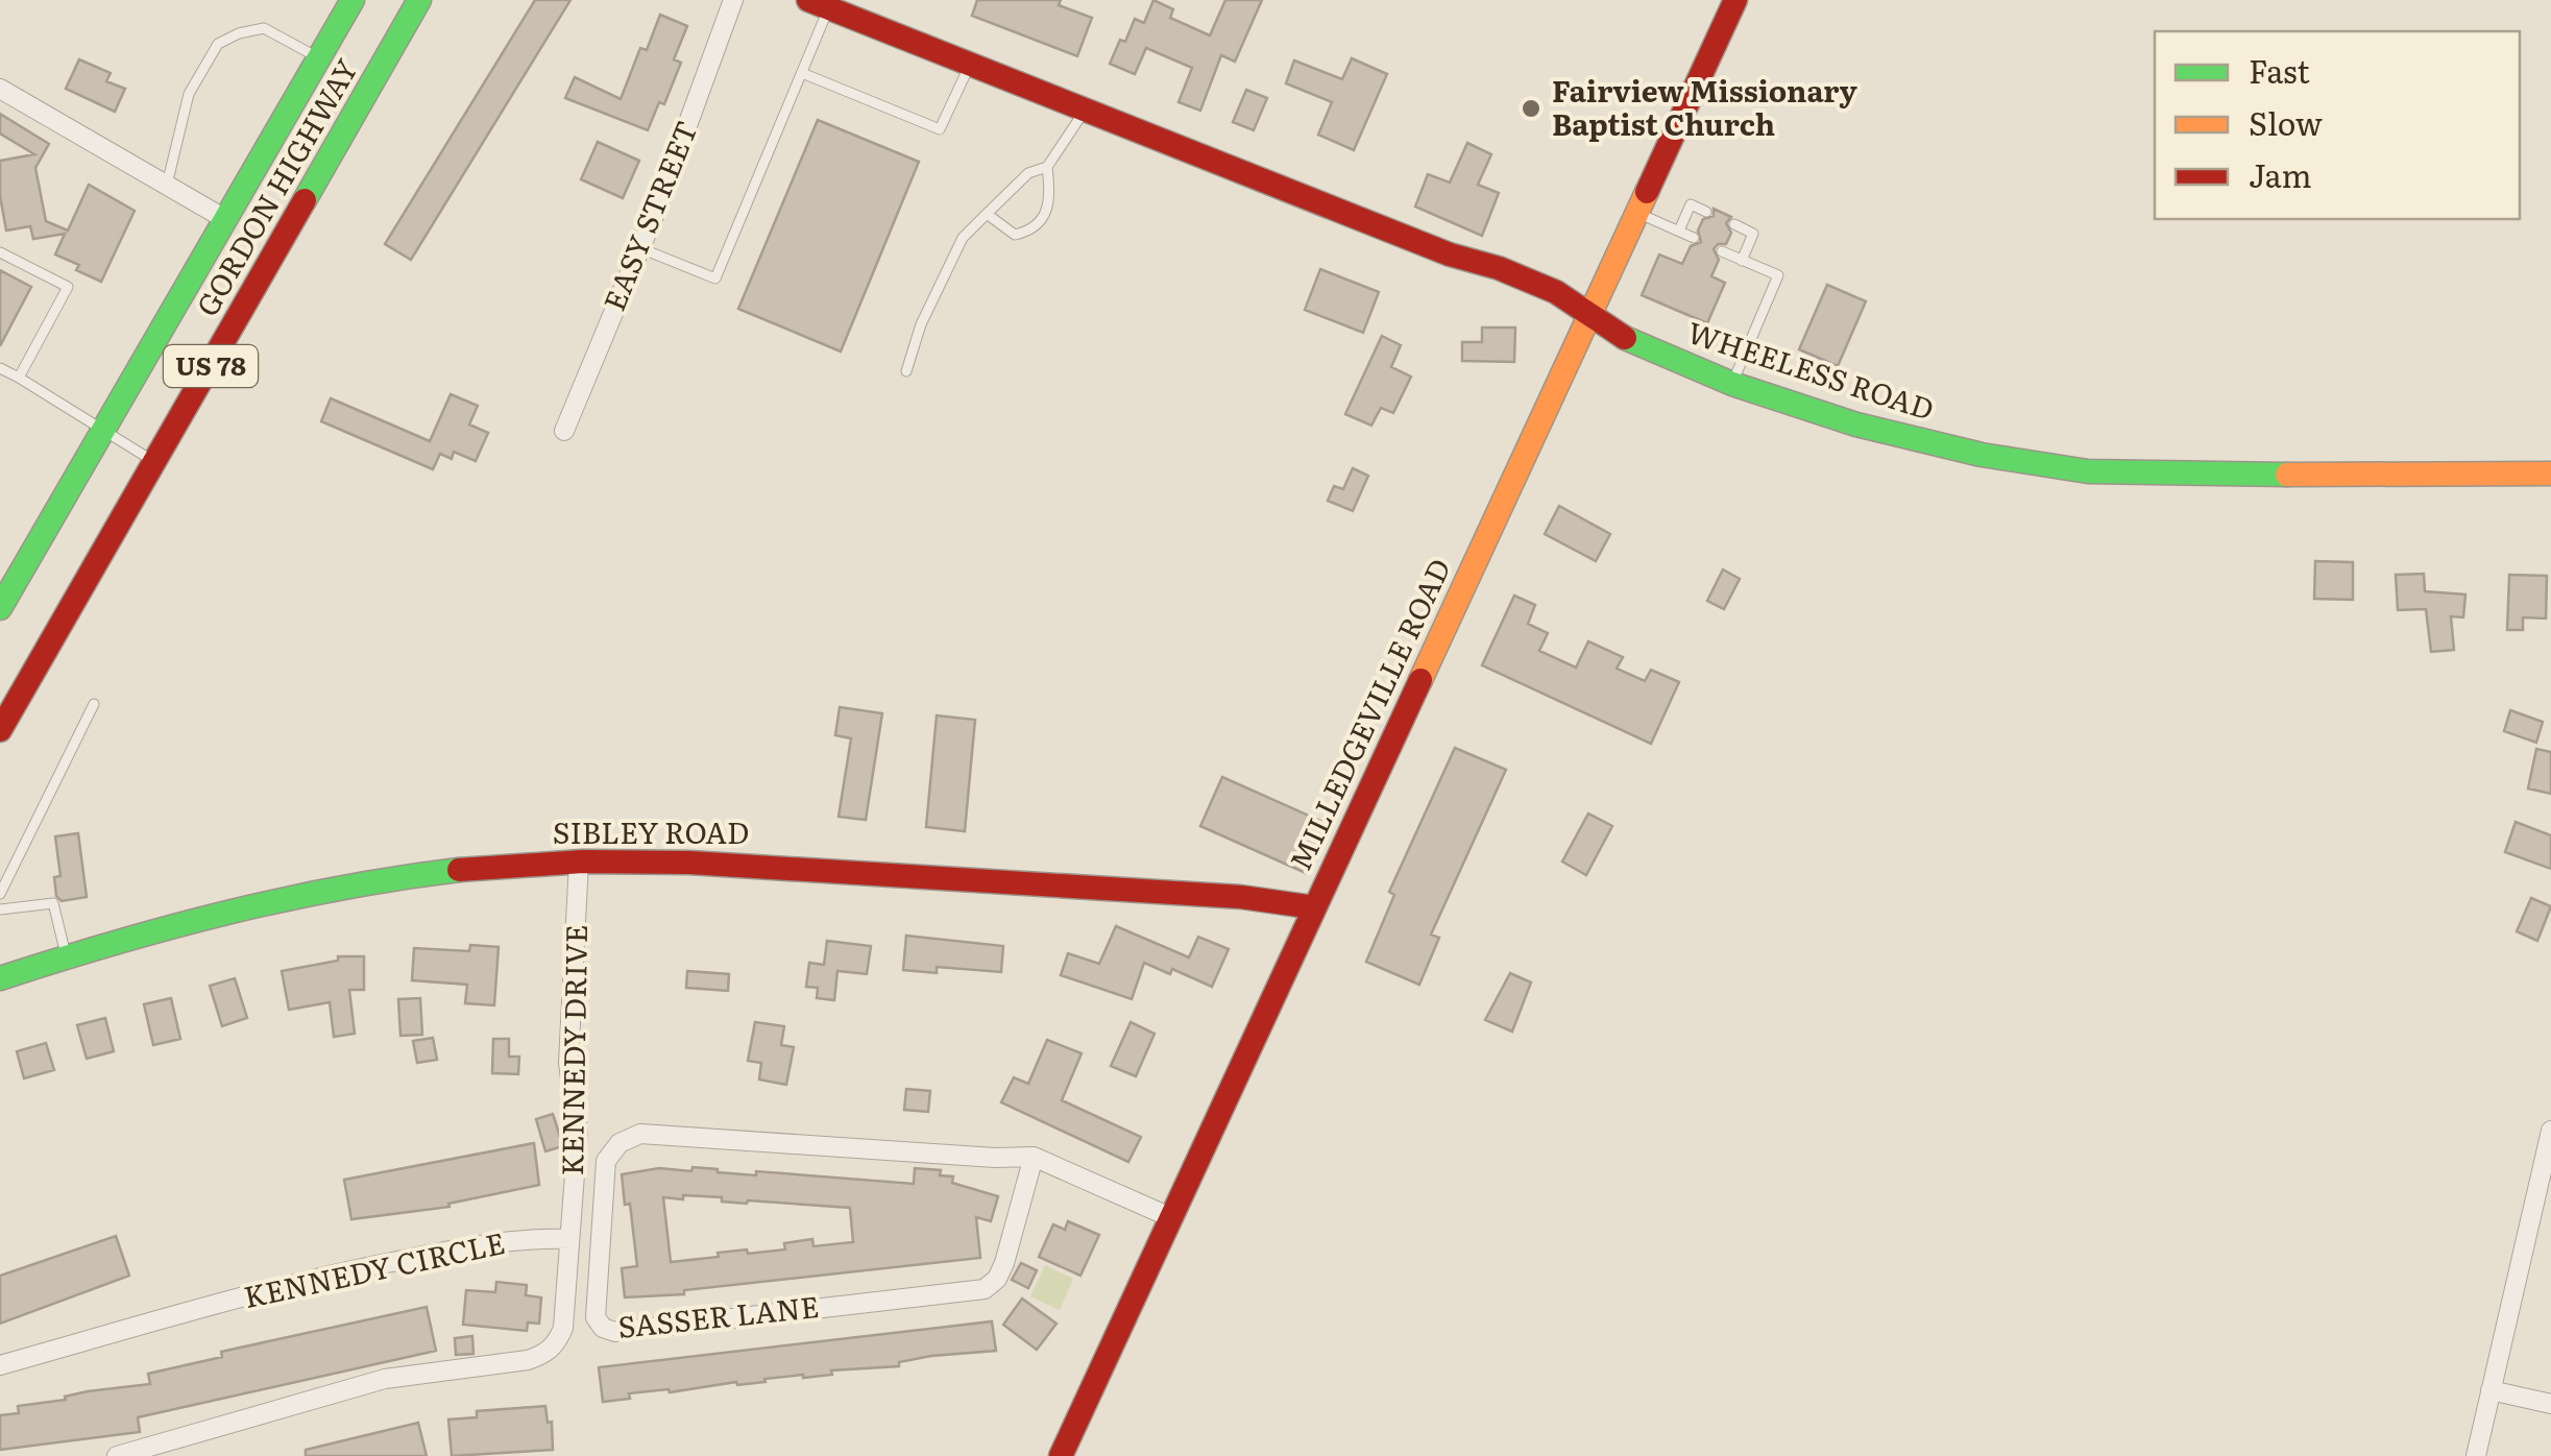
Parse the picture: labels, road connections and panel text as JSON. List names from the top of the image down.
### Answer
{
  "streets": {
    "main road": [
      "GORDON HIGHWAY",
      "US 78",
      "WHEELESS ROAD",
      "MILLEDGEVILLE ROAD",
      "SIBLEY ROAD"
    ],
    "street": [
      "EASY STREET",
      "KENNEDY DRIVE",
      "KENNEDY CIRCLE",
      "SASSER LANE"
    ]
  },
  "crossings": [
    ["WHEELESS ROAD", "MILLEDGEVILLE ROAD"],
    ["MILLEDGEVILLE ROAD", "SIBLEY ROAD"],
    ["MILLEDGEVILLE ROAD", "SASSER LANE"],
    ["SIBLEY ROAD", "KENNEDY DRIVE"],
    ["KENNEDY DRIVE", "KENNEDY CIRCLE"]
  ],
  "places": ["Fairview Missionary Baptist Church"],
  "legend": ["Fast", "Slow", "Jam"]
}
